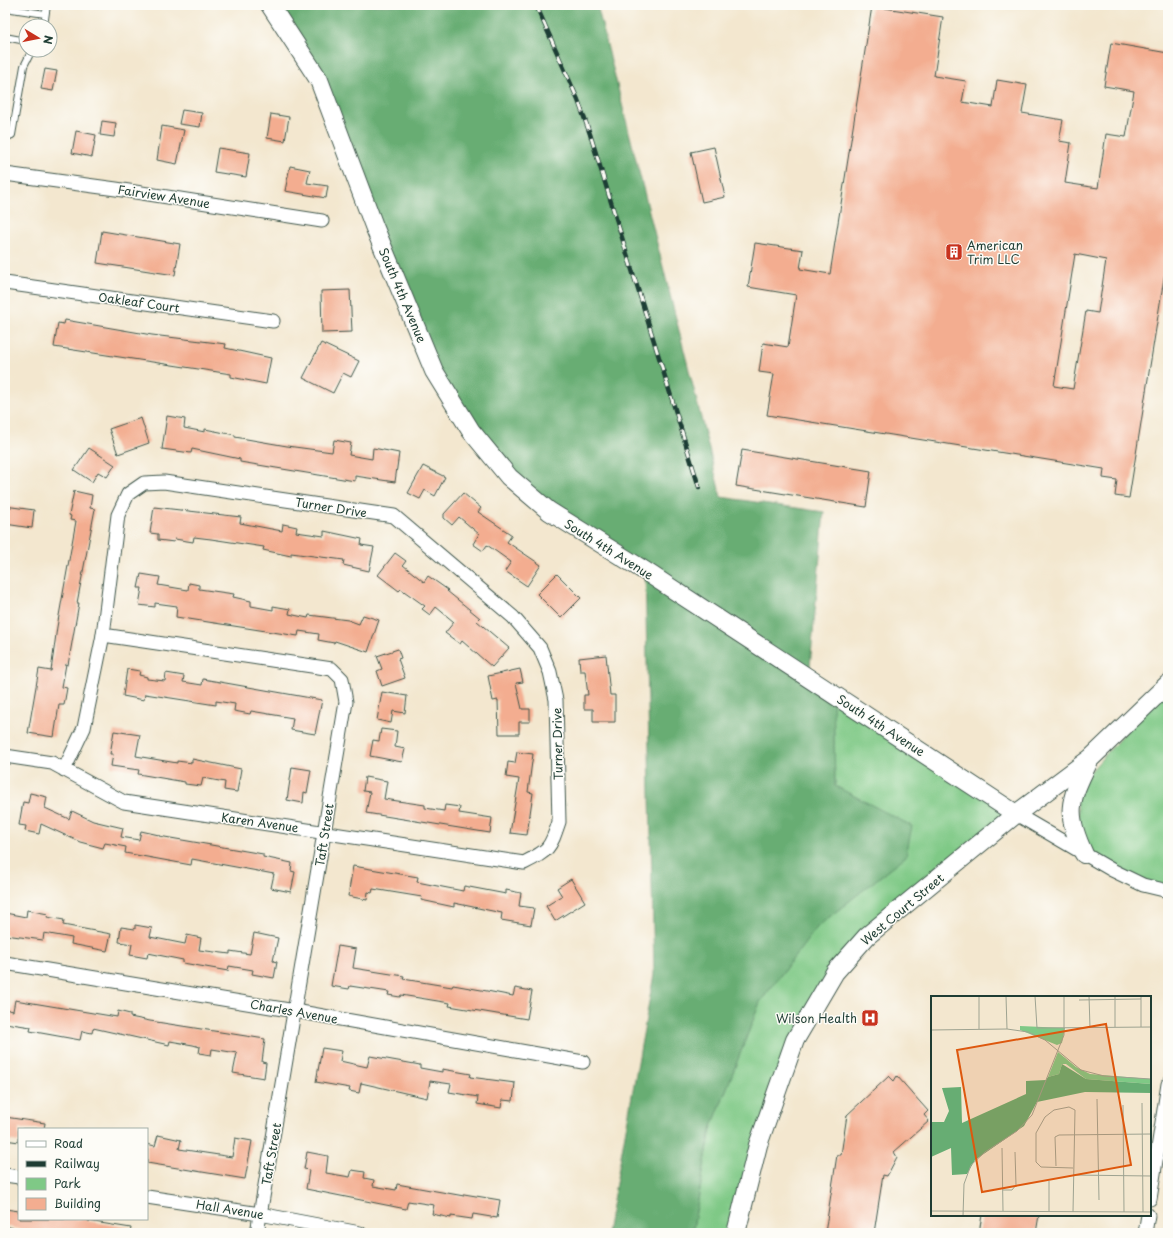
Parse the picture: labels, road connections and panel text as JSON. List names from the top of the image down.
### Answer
{
  "streets": {
    "street": [
      "Fairview Avenue",
      "South 4th Avenue",
      "Oakleaf Court",
      "Turner Drive",
      "Karen Avenue",
      "Taft Street",
      "West Court Street",
      "Charles Avenue",
      "Hall Avenue"
    ]
  },
  "crossings": [
    ["South 4th Avenue", "West Court Street"],
    ["Turner Drive", "Karen Avenue"],
    ["Turner Drive", "Taft Street"],
    ["Karen Avenue", "Taft Street"],
    ["Taft Street", "Charles Avenue"],
    ["Taft Street", "Hall Avenue"]
  ],
  "places": {
    "building": ["American Trim LLC"],
    "hospital": ["Wilson Health"]
  },
  "legend": [
    "Road",
    "Railway",
    "Park",
    "Building"
  ],
  "north": "right"
}
